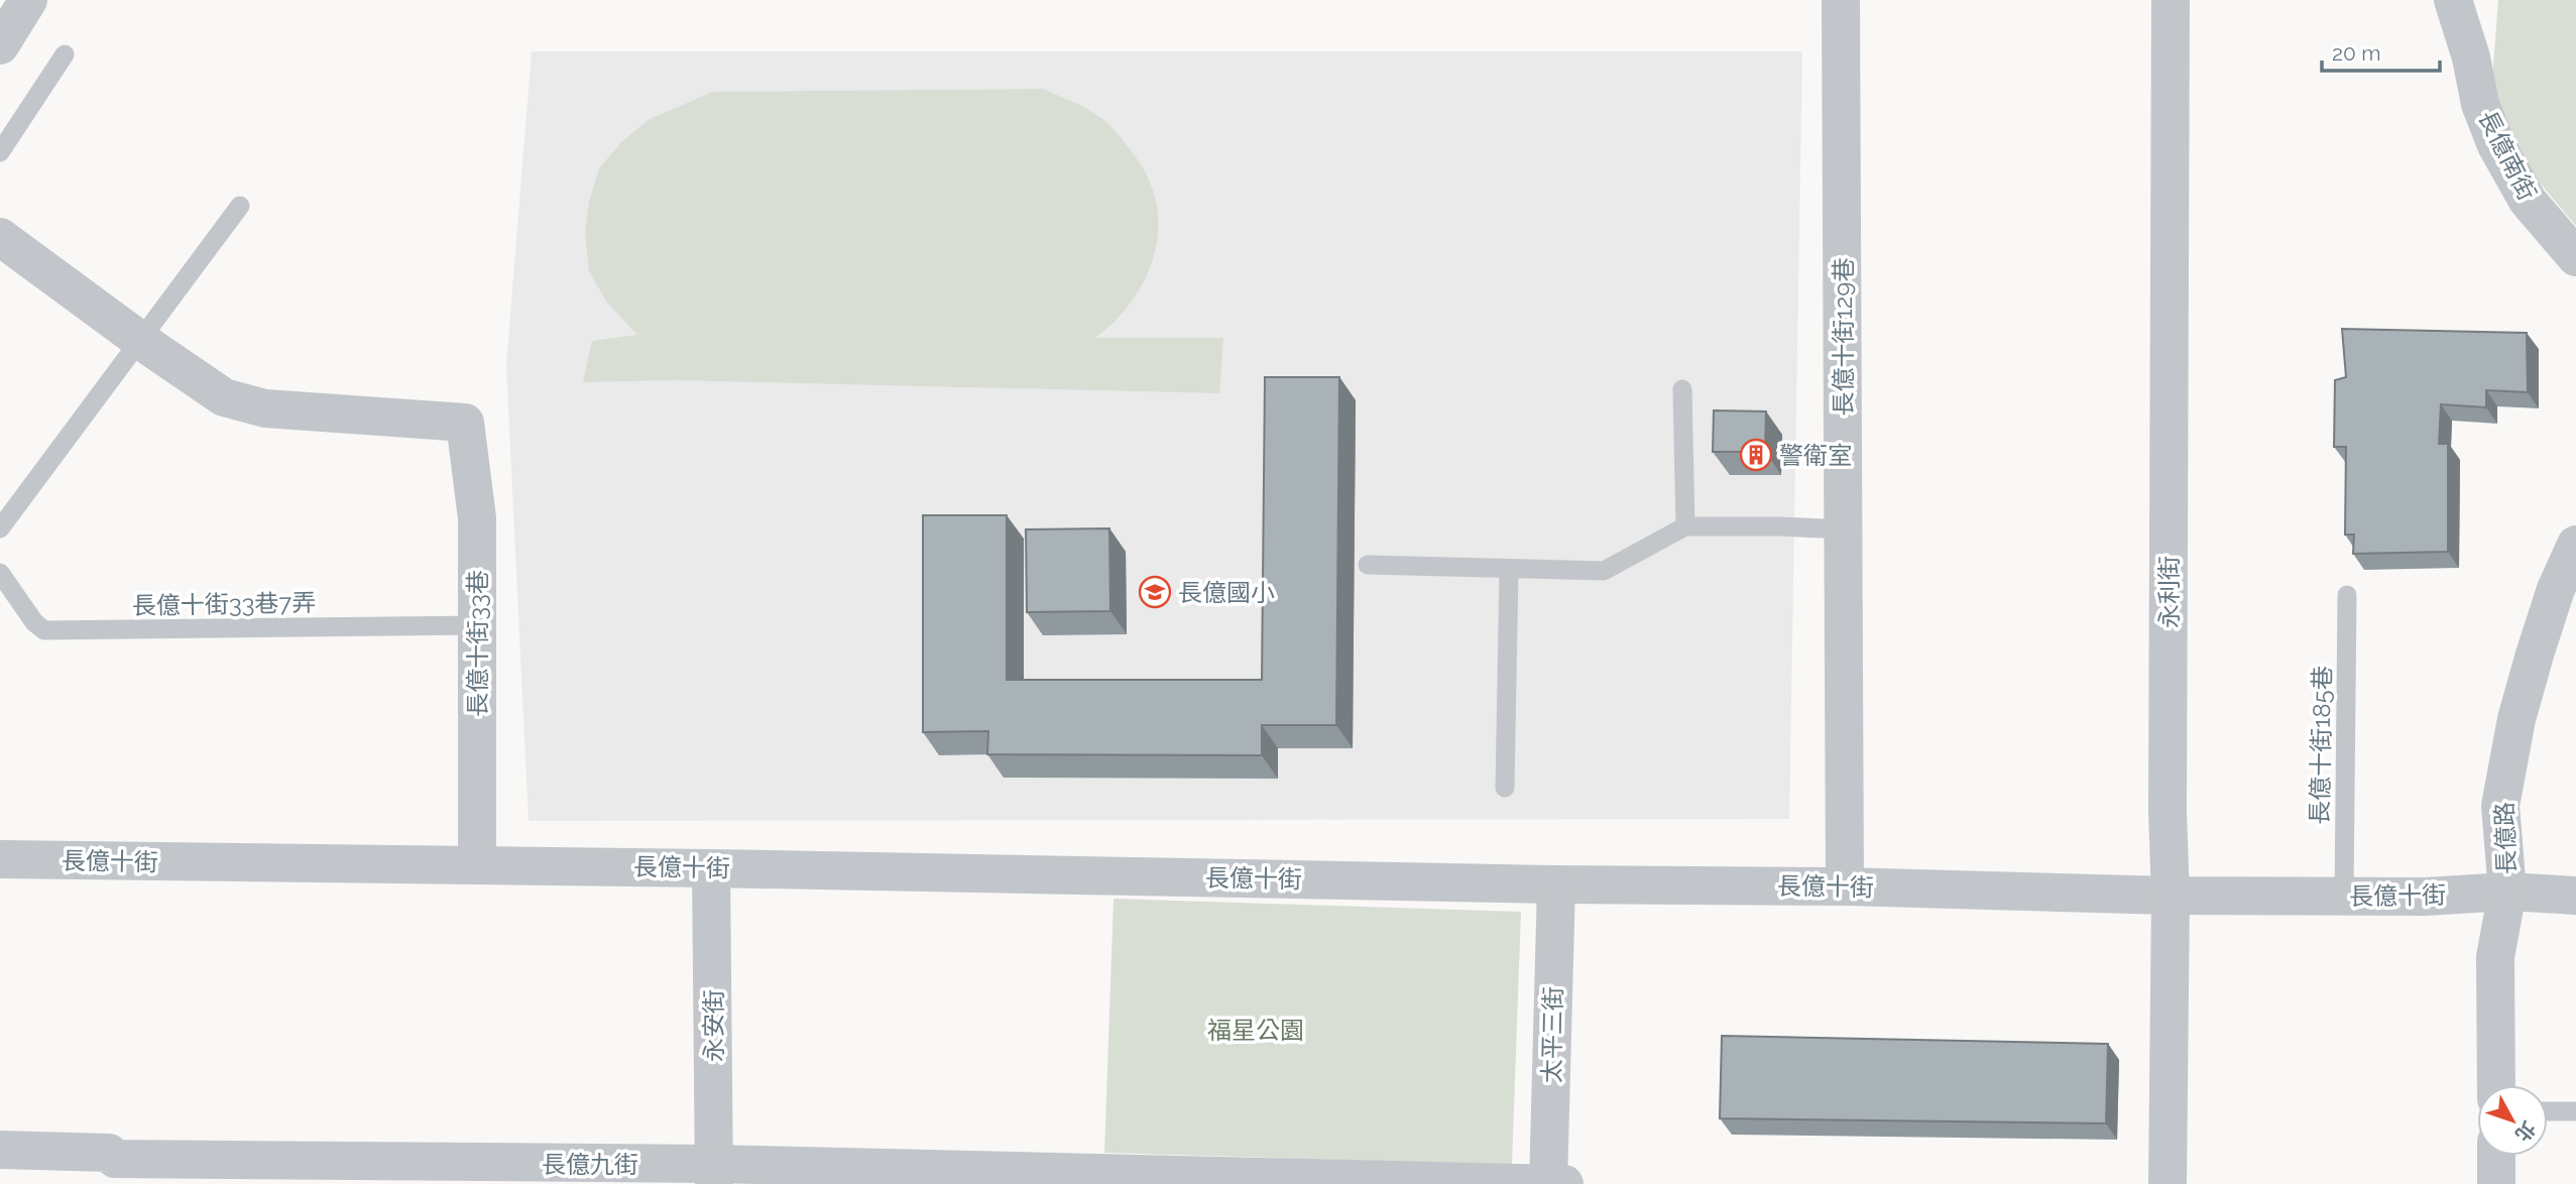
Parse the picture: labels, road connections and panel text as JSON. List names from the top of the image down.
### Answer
{
  "streets": {
    "street": [
      "長億南街",
      "長億十街129巷",
      "永利街",
      "長億十街33巷",
      "長億路",
      "長億十街",
      "永安街",
      "太平三街",
      "長億九街"
    ],
    "lane": ["長億十街33巷7弄", "長億十街185巷"]
  },
  "crossings": [
    ["長億十街129巷", "長億十街"],
    ["永利街", "長億十街"],
    ["長億十街33巷7弄", "長億十街33巷"],
    ["長億十街33巷", "長億十街"],
    ["長億十街185巷", "長億十街"],
    ["長億路", "長億十街"],
    ["長億十街", "永安街"],
    ["長億十街", "太平三街"],
    ["永安街", "長億九街"],
    ["太平三街", "長億九街"]
  ],
  "parks": ["福星公園"],
  "places": {
    "building": ["警衛室"],
    "school or university": ["長億國小"]
  },
  "scale_bar": "20 m",
  "north": "bottom right"
}
